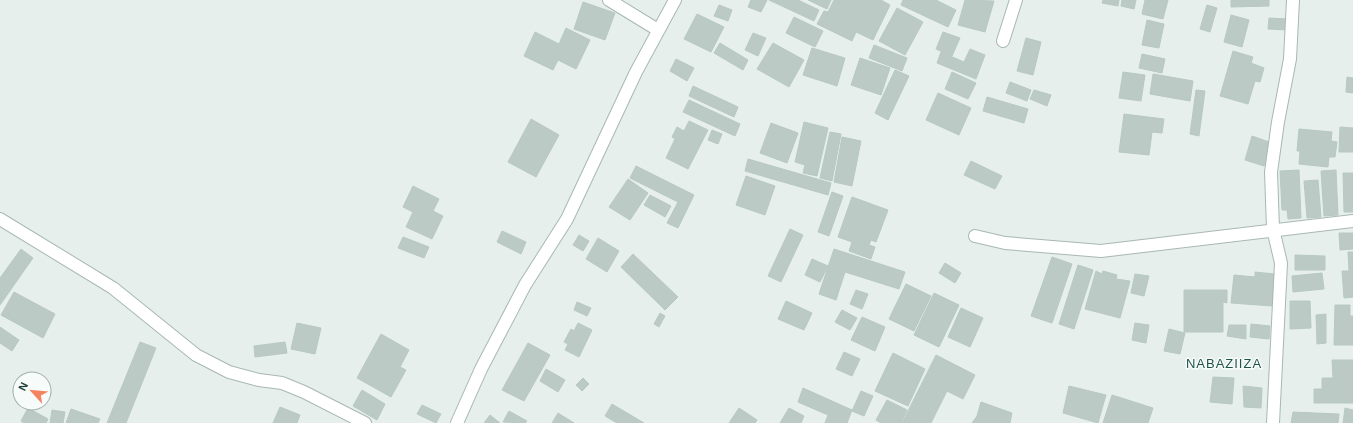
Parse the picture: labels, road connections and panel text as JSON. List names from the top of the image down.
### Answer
{
  "districts": ["NABAZIIZA"],
  "north": "top left"
}
